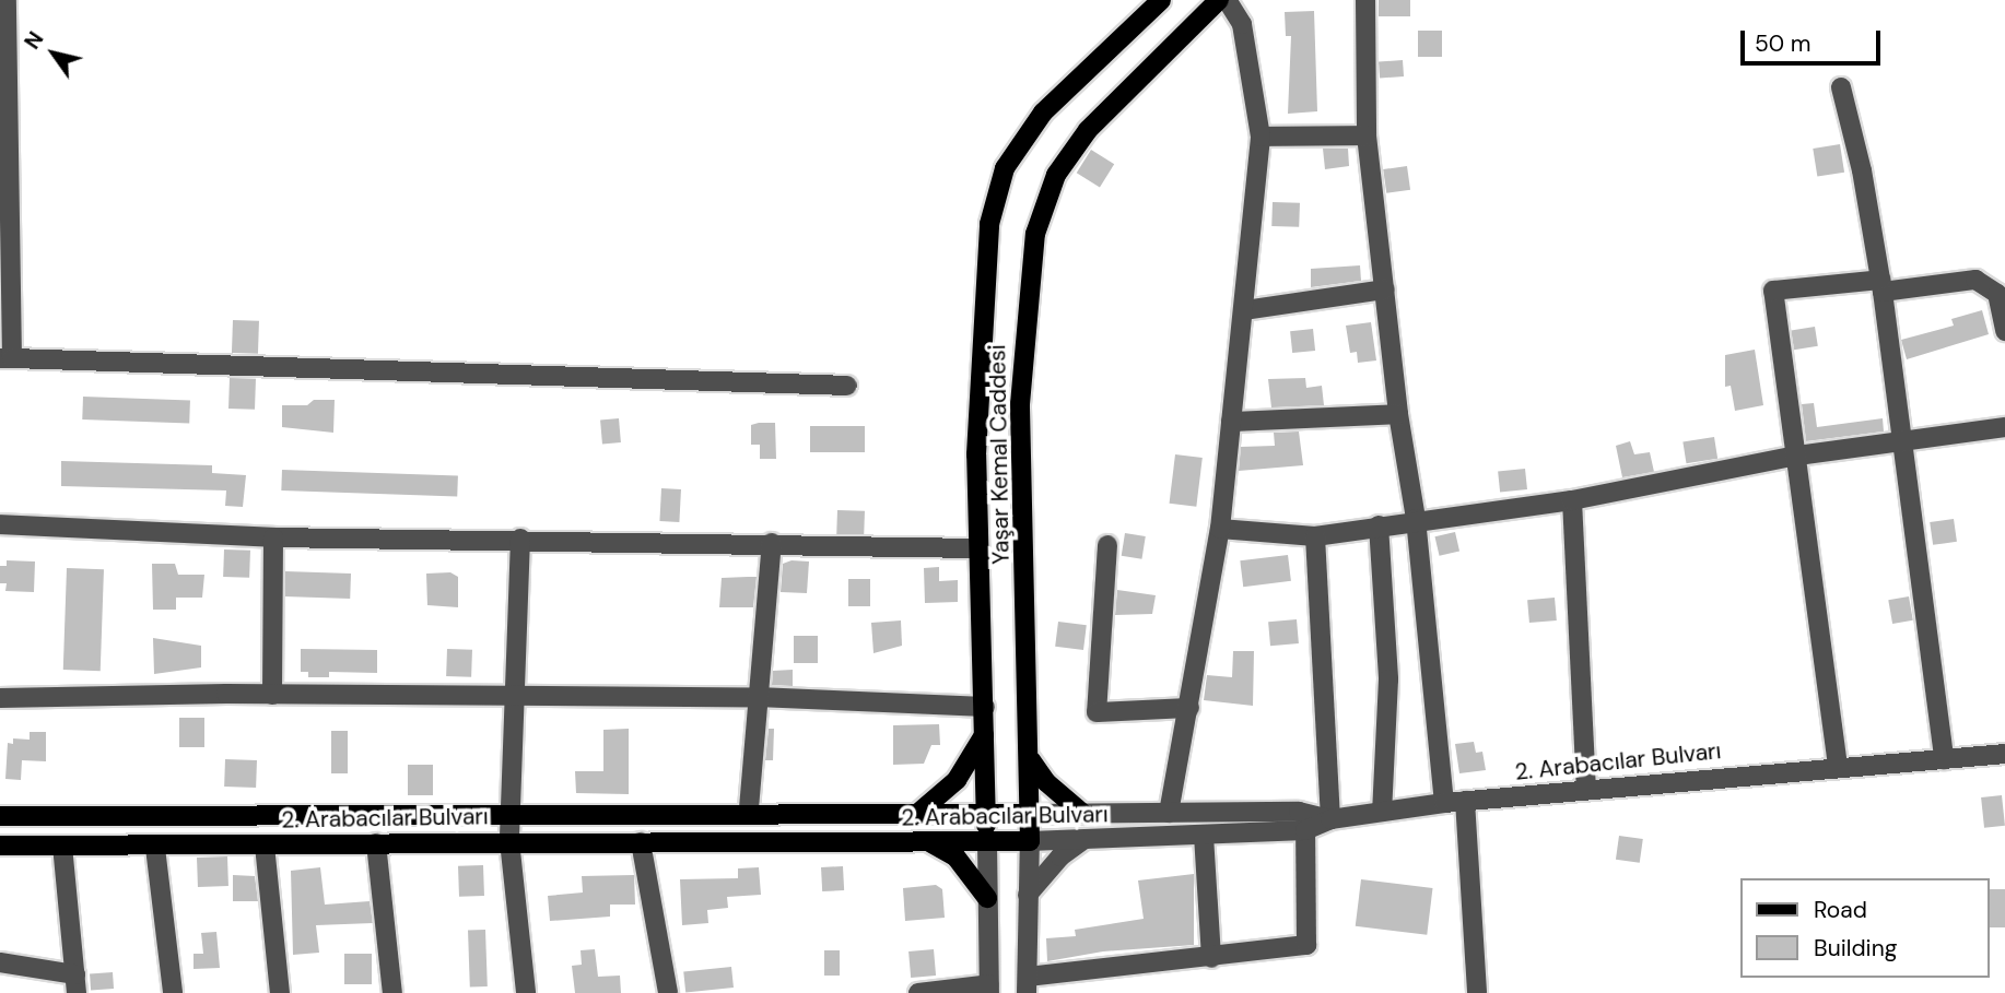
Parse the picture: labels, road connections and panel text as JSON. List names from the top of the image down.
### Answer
{
  "streets": {
    "main road": ["Yaşar Kemal Caddesi", "2. Arabacılar Bulvarı"]
  },
  "crossings": [
    ["Yaşar Kemal Caddesi", "2. Arabacılar Bulvarı"]
  ],
  "legend": ["Road", "Building"],
  "scale_bar": "50 m",
  "north": "top left"
}
